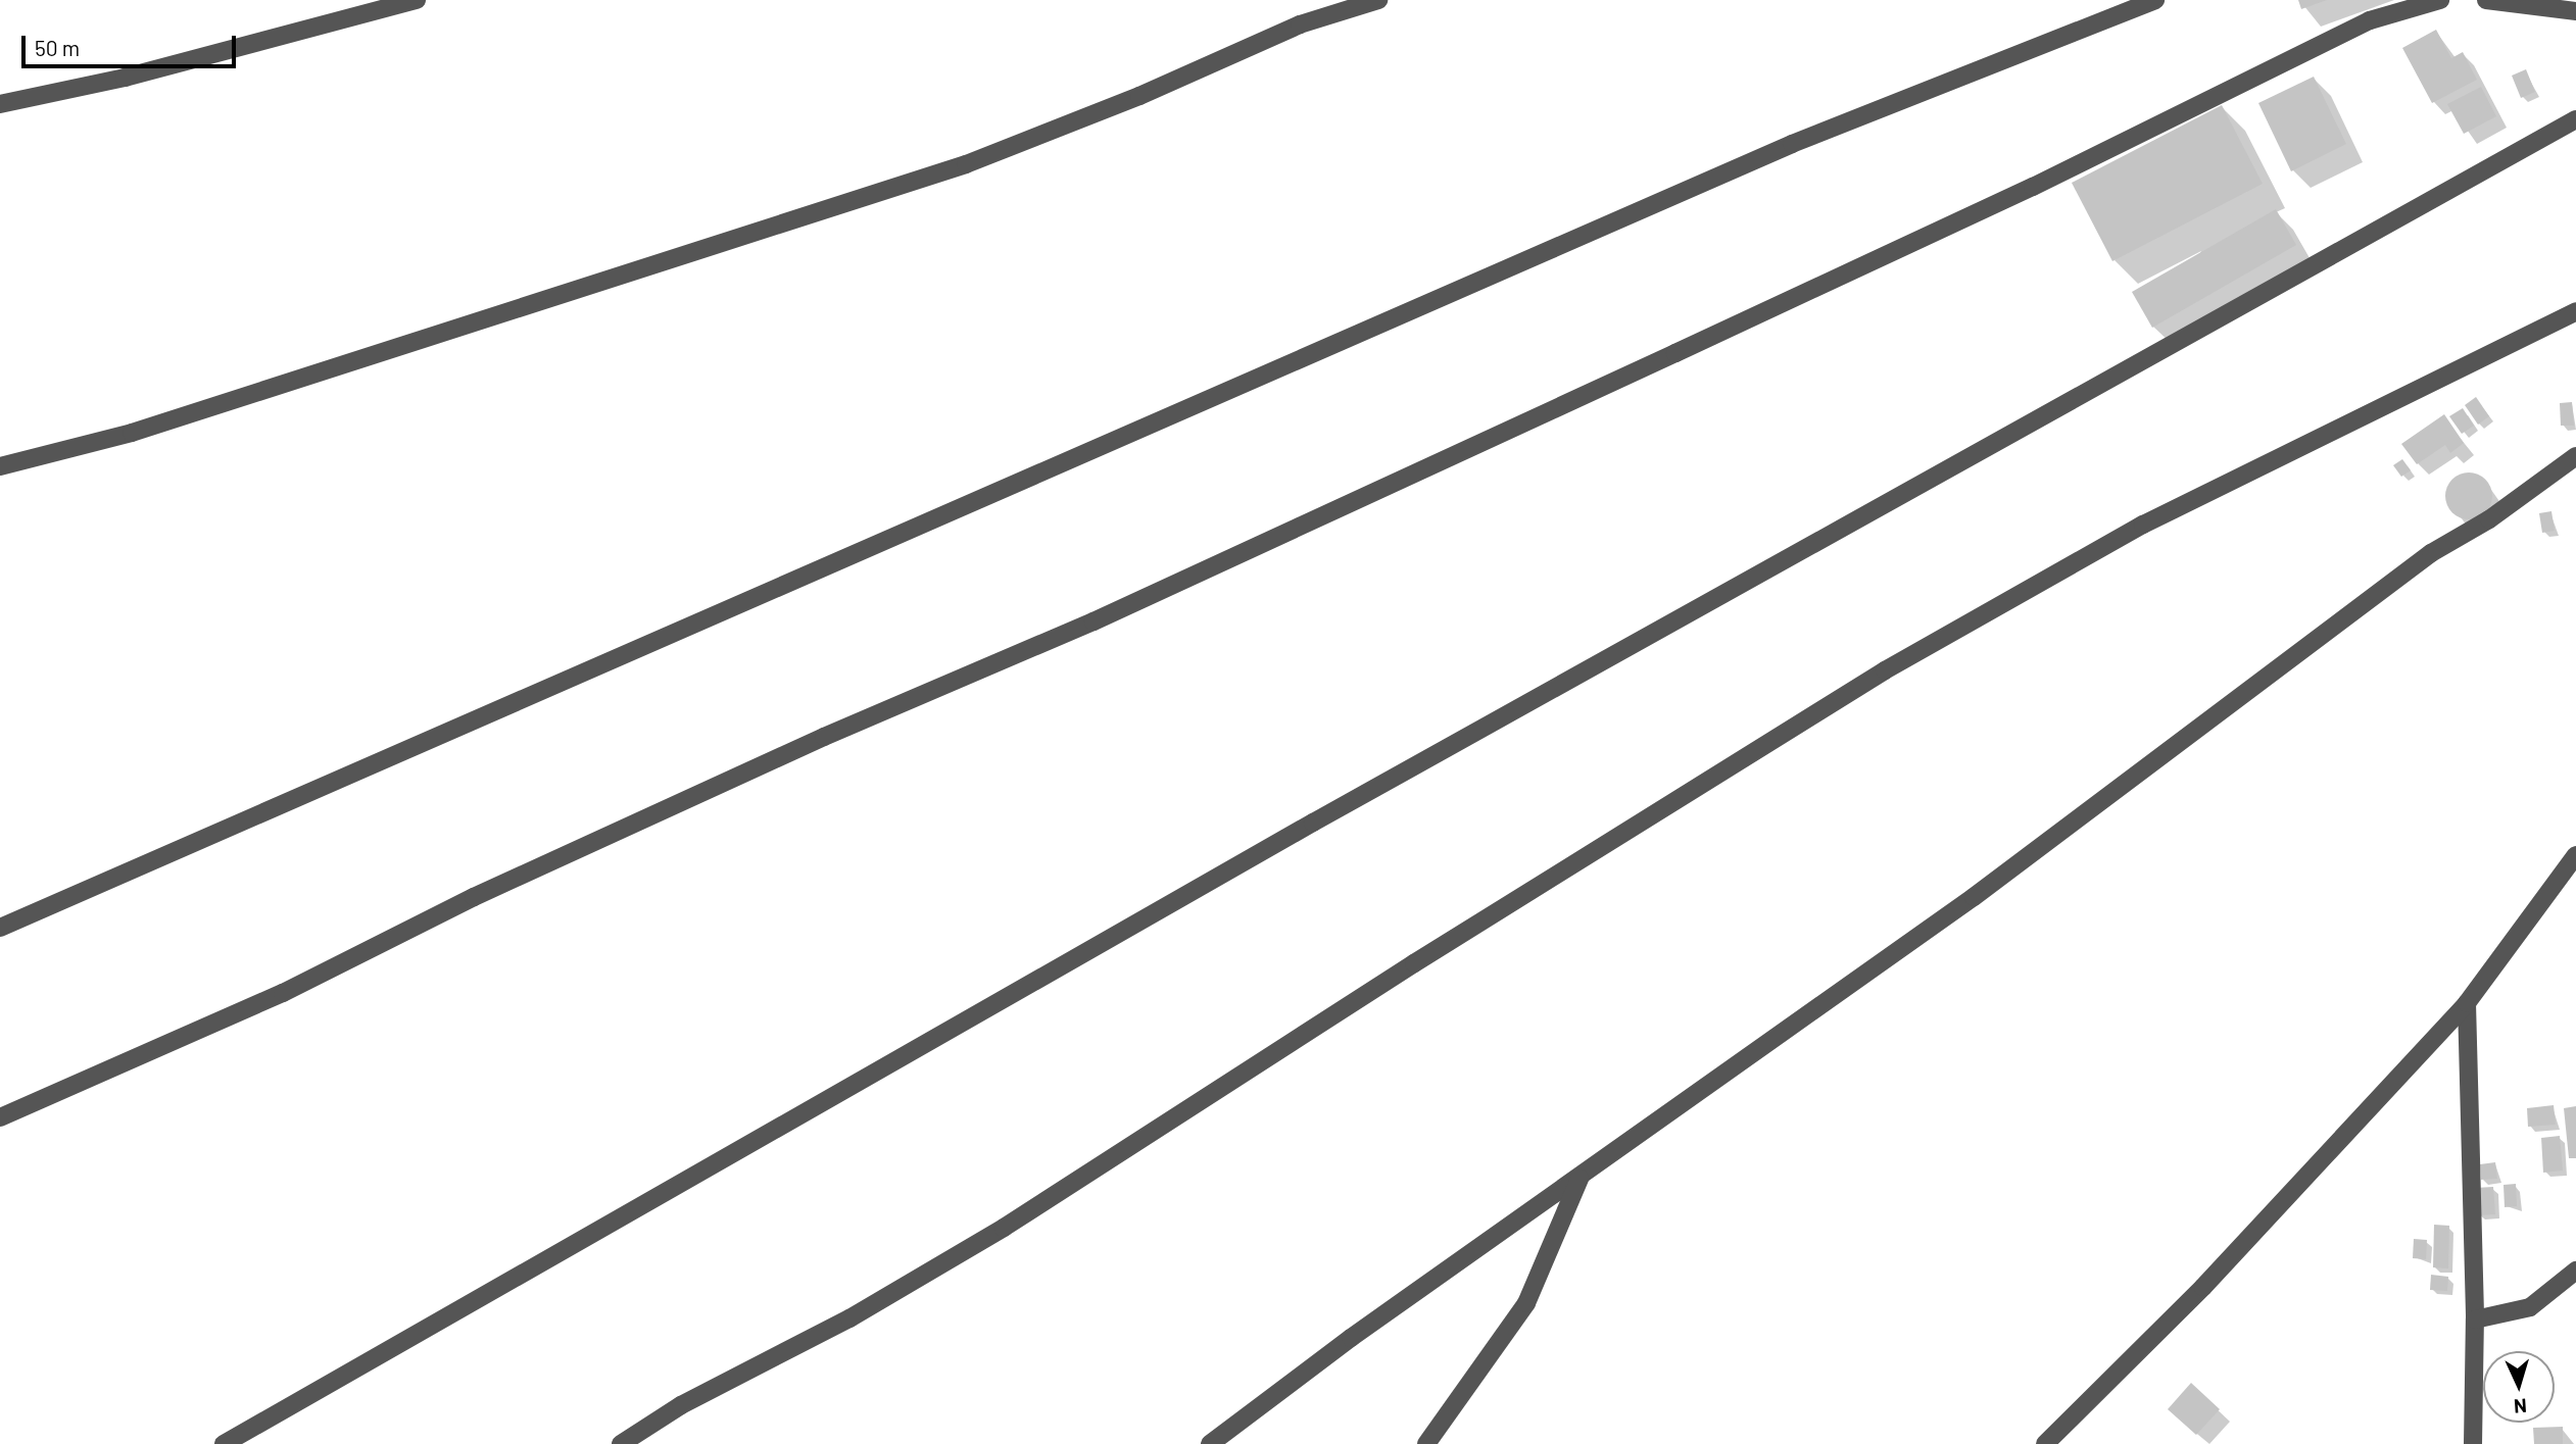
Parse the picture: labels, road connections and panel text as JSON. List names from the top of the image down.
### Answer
{
  "scale_bar": "50 m",
  "north": "bottom"
}
